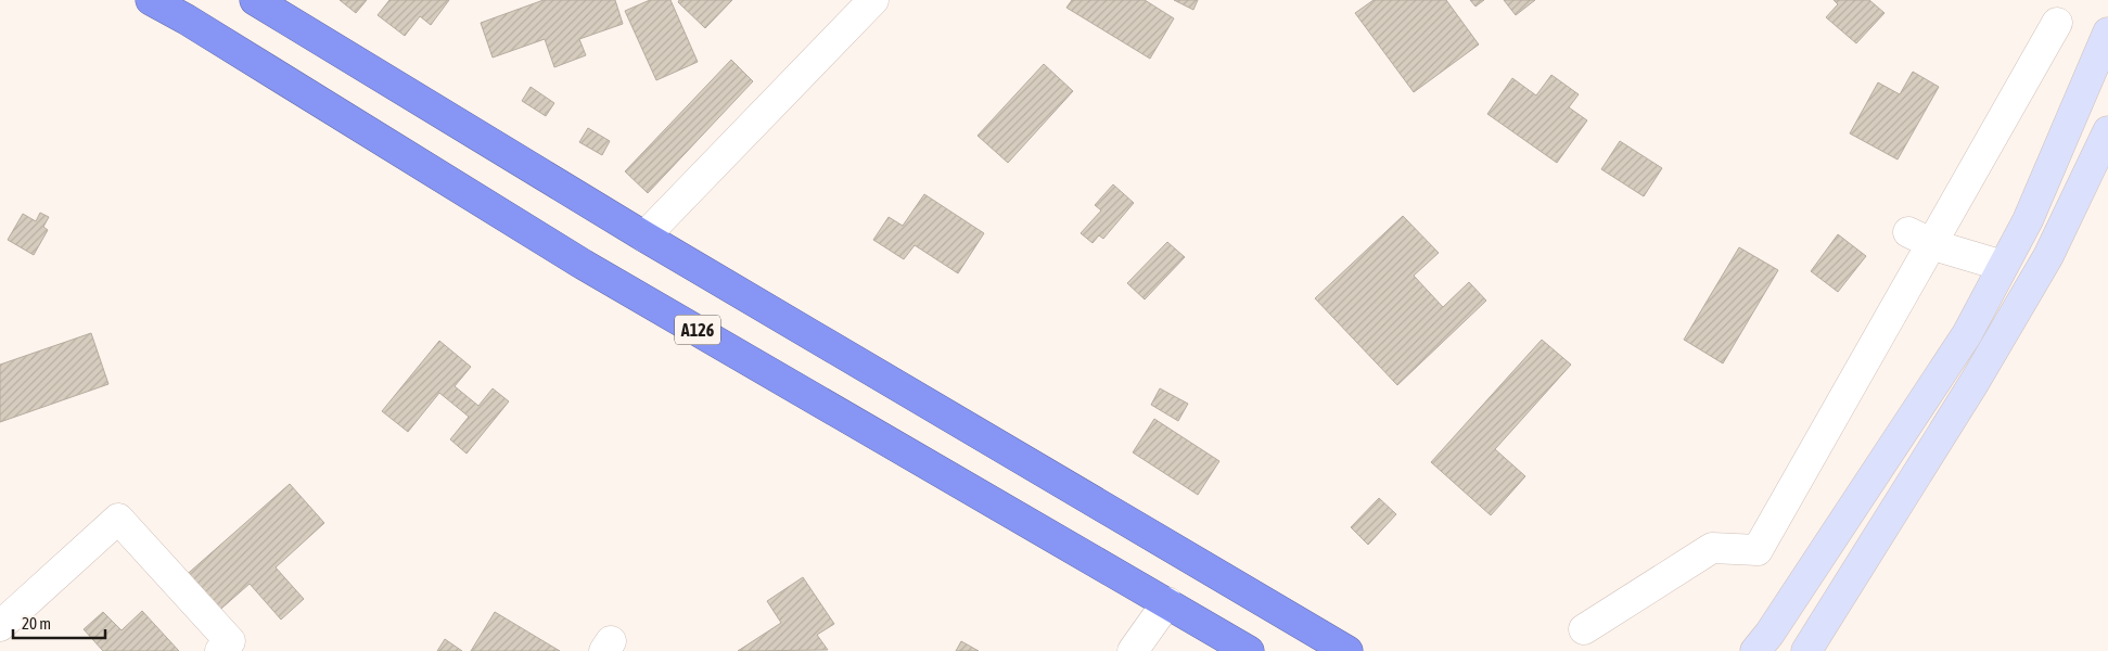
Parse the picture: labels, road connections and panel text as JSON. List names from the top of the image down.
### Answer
{
  "streets": {
    "highway": ["A126"]
  },
  "scale_bar": "20 m"
}
